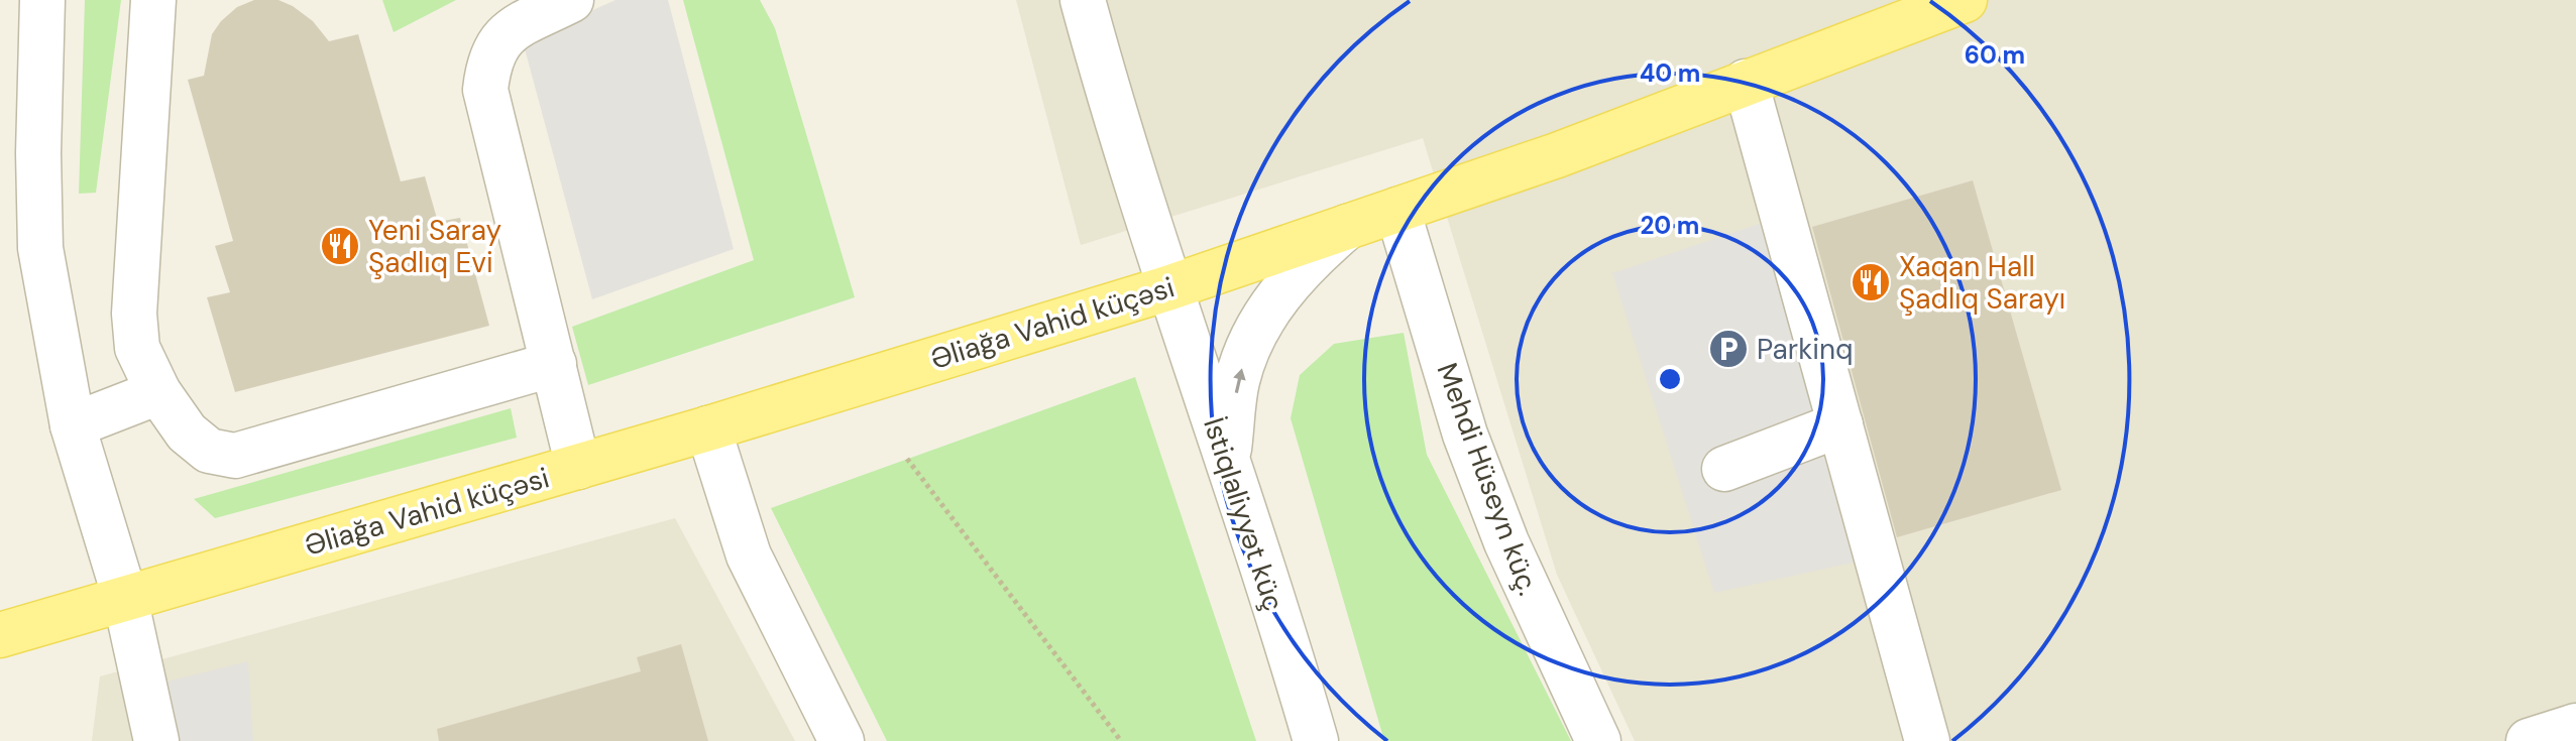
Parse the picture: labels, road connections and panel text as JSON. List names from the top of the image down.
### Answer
{
  "streets": {
    "main road": ["Əliağa Vahid küçəsi"],
    "street": ["Mehdi Hüseyn küç.", "İstiqlaliyyət küç"]
  },
  "crossings": [
    ["Əliağa Vahid küçəsi", "Mehdi Hüseyn küç."],
    ["Əliağa Vahid küçəsi", "İstiqlaliyyət küç"]
  ],
  "places": {
    "restaurant": ["Yeni Saray Şadlıq Evi", "Xaqan Hall Şadlıq Sarayı"],
    "parking": ["Parkinq"]
  },
  "rings": ["60 m", "40 m", "20 m"]
}
